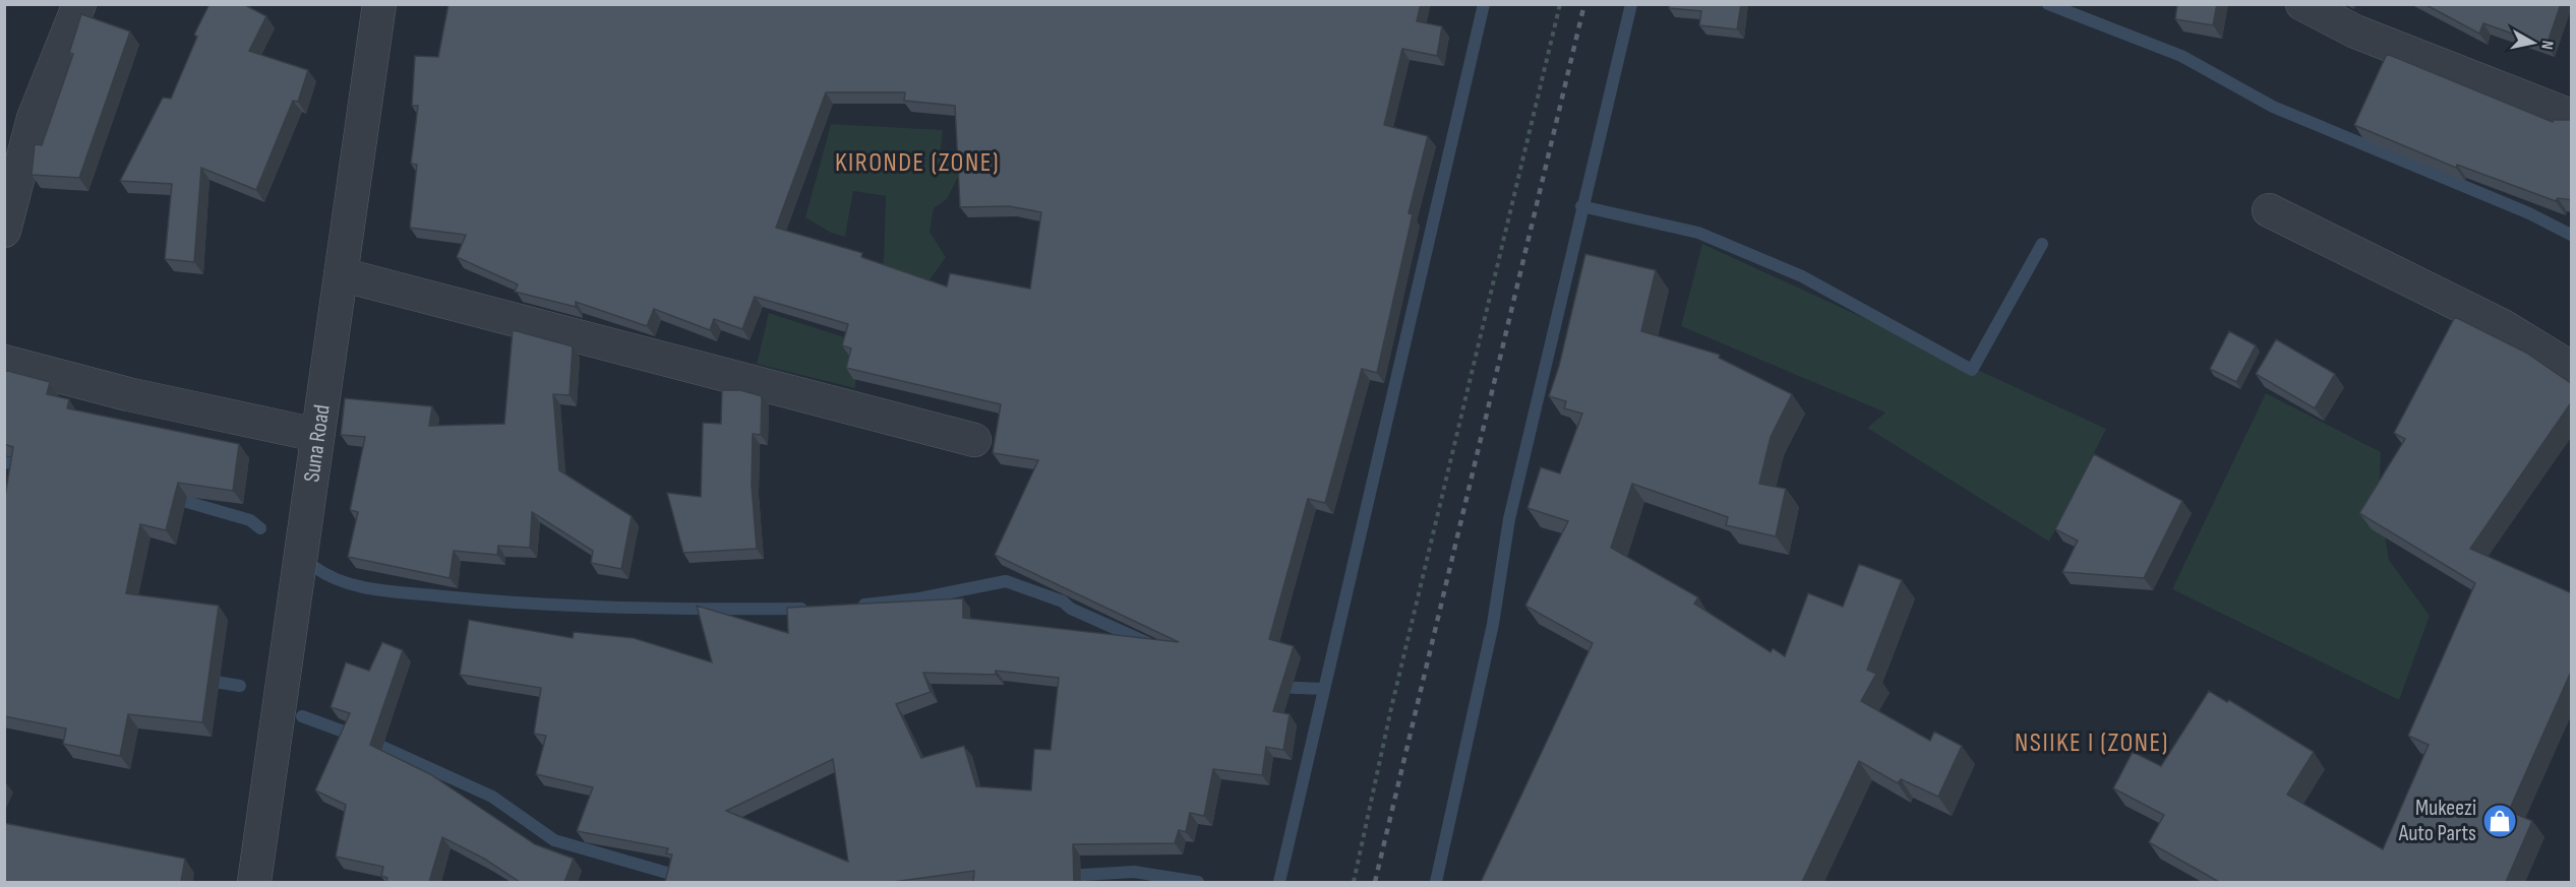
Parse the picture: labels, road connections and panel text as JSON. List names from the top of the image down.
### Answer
{
  "streets": {
    "street": ["Suna Road"]
  },
  "districts": ["KIRONDE (ZONE)", "NSIIKE I (ZONE)"],
  "places": {
    "shop": ["Mukeezi Auto Parts"]
  },
  "north": "right"
}
